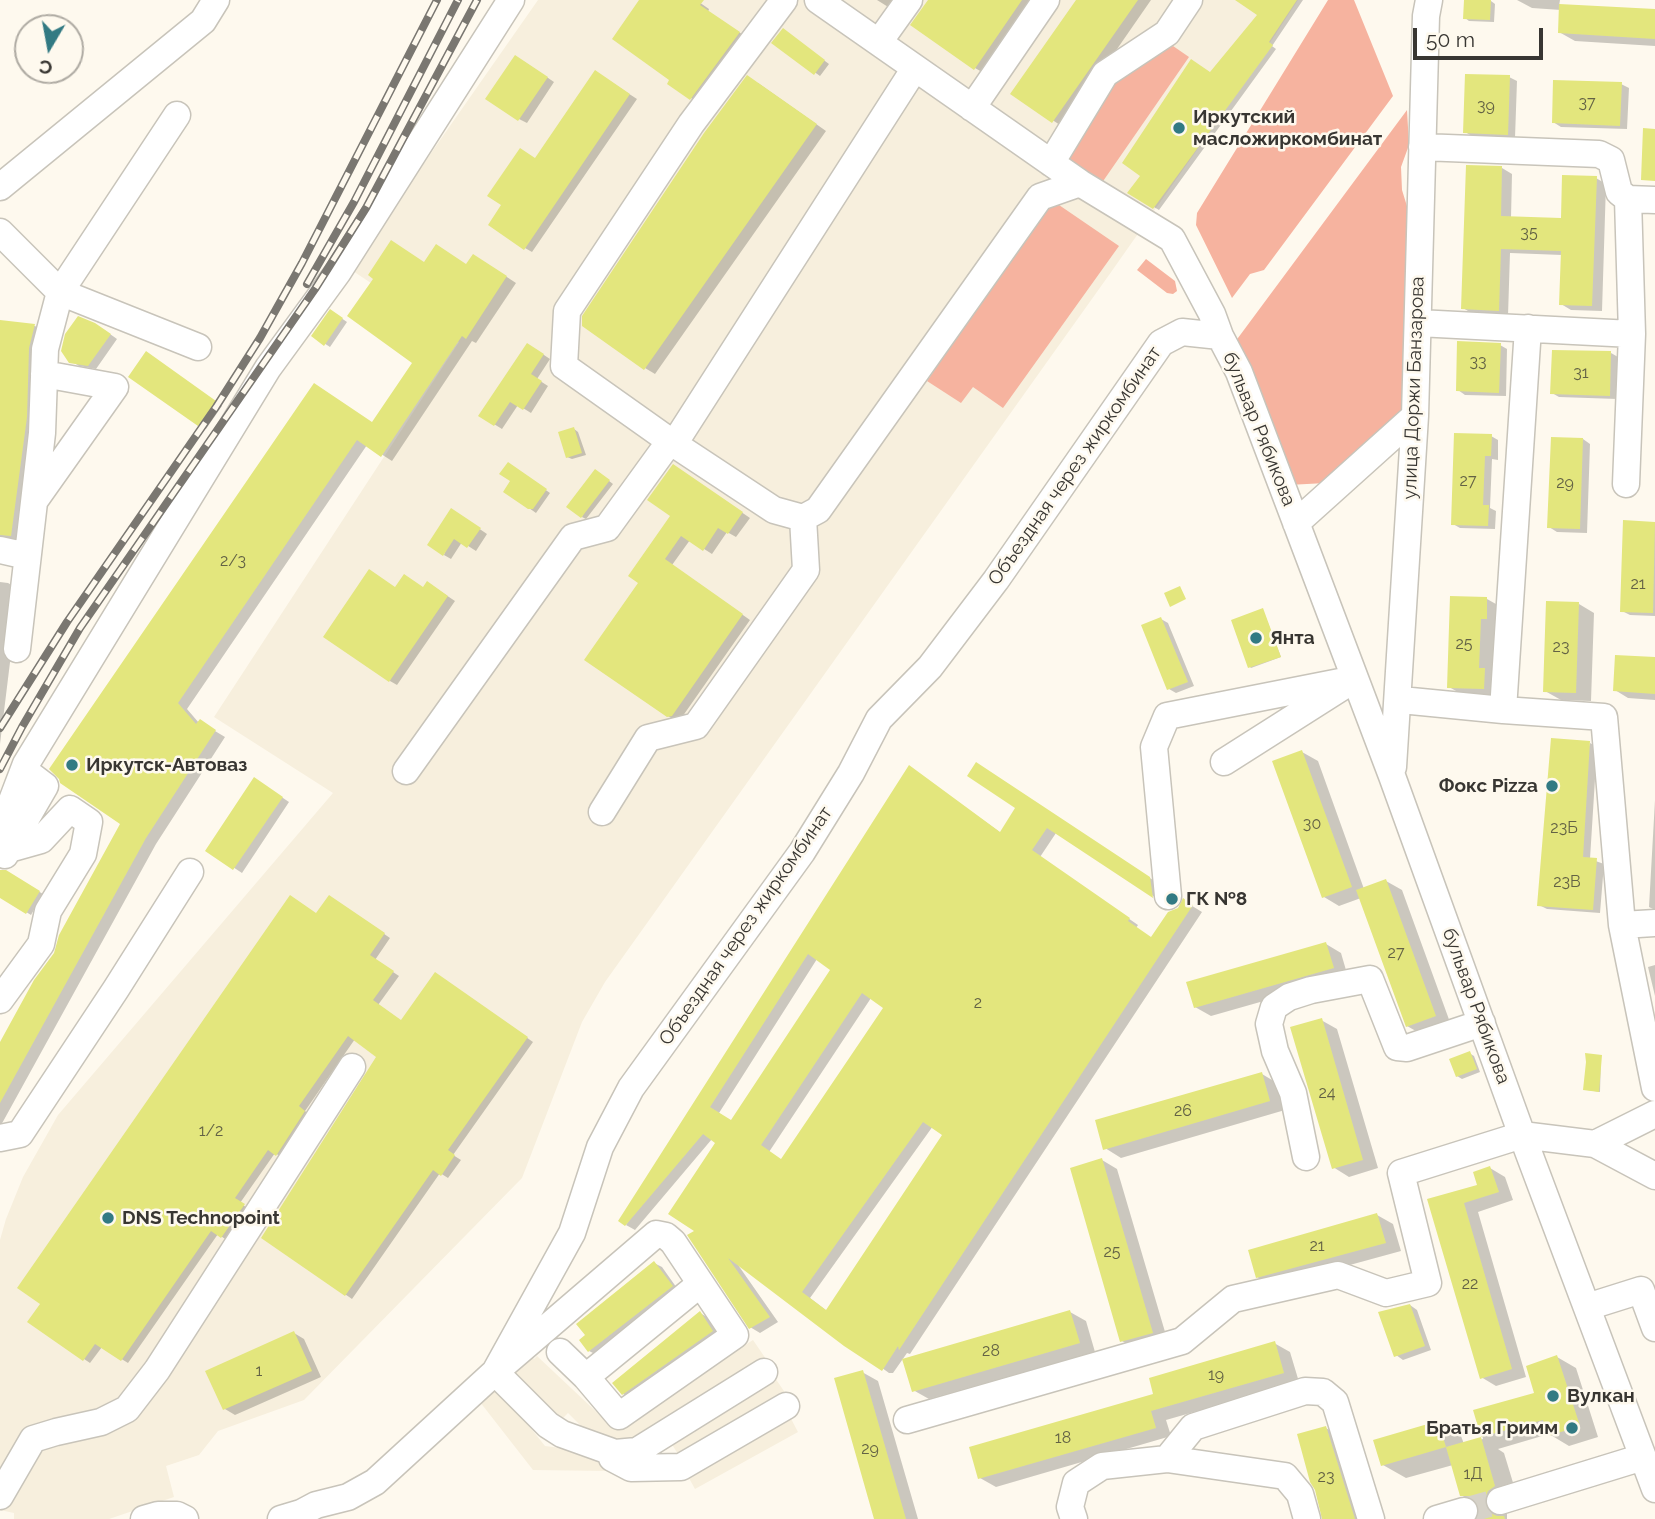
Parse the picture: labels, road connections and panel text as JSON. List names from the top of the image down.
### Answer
{
  "streets": {
    "street": ["улица Доржи Банзарова", "бульвар Рябикова", "Объездная через жиркомбинат"]
  },
  "crossings": [
    ["улица Доржи Банзарова", "бульвар Рябикова"],
    ["бульвар Рябикова", "Объездная через жиркомбинат"]
  ],
  "places": [
    "Иркутский масложиркомбинат",
    "Янта",
    "Иркутск-Автоваз",
    "Фокс Pizza",
    "ГК №8",
    "DNS Technopoint",
    "Вулкан",
    "Братья Гримм"
  ],
  "house_numbers": [
    "37",
    "39",
    "35",
    "33",
    "31",
    "27",
    "29",
    "2/3",
    "21",
    "25",
    "23",
    "30",
    "23Б",
    "23В",
    "27",
    "2",
    "24",
    "26",
    "1/2",
    "21",
    "25",
    "22",
    "28",
    "1",
    "19",
    "18",
    "29",
    "1Д",
    "23"
  ],
  "scale_bar": "50 m",
  "north": "bottom"
}
